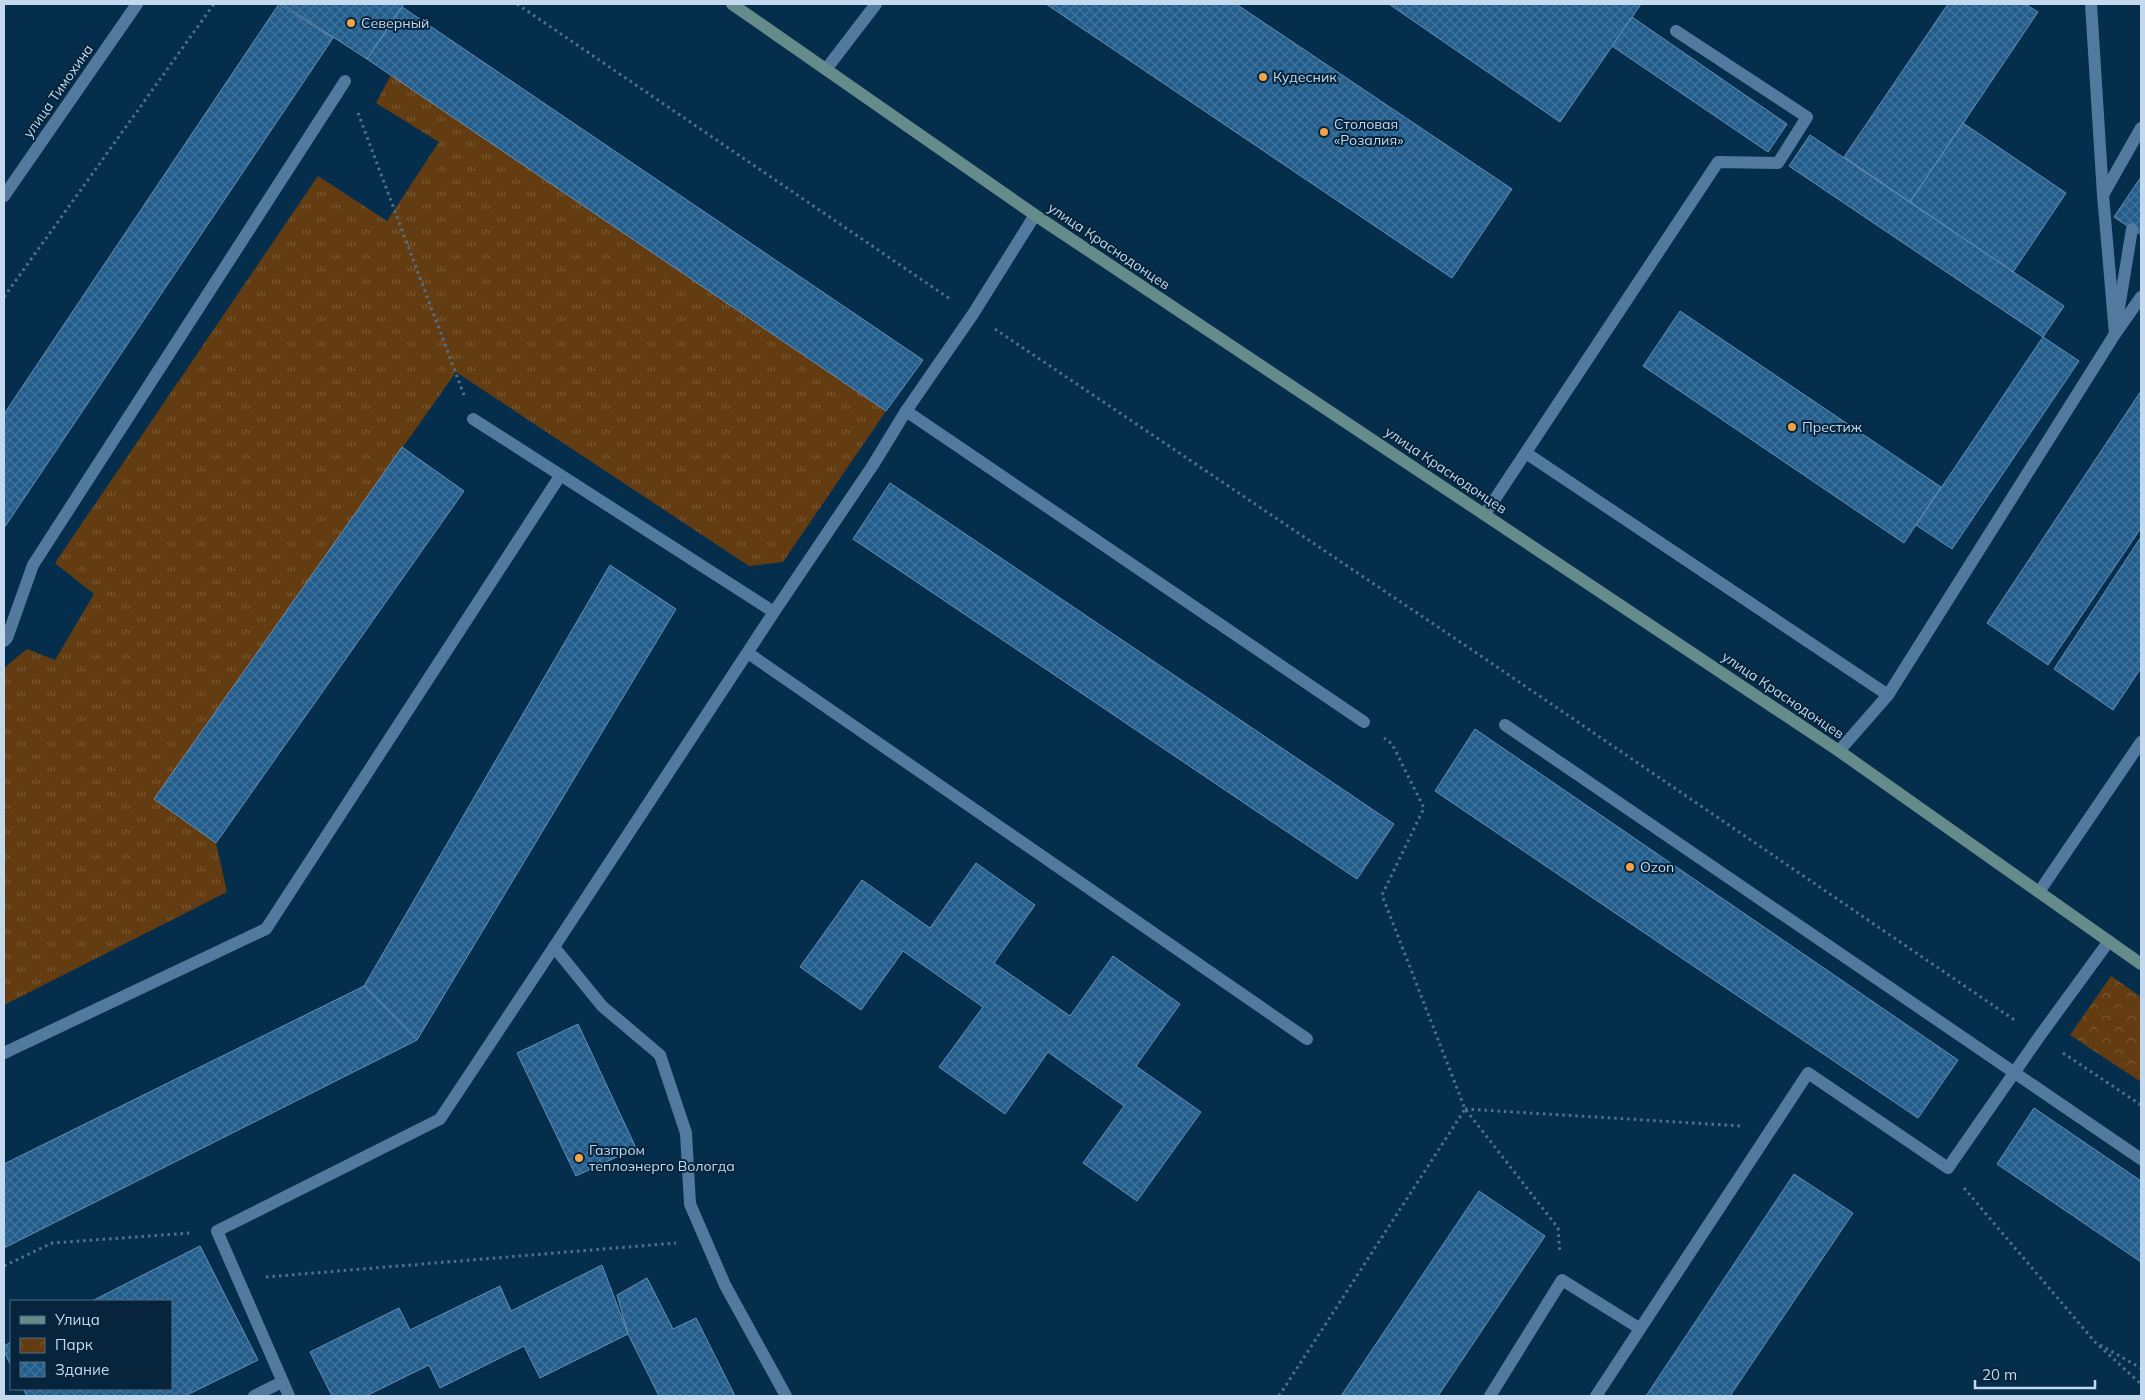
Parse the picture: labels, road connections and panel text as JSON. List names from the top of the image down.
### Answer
{
  "streets": {
    "main road": ["улица Краснодонцев"],
    "street": ["улица Тимохина"]
  },
  "places": [
    "Северный",
    "Кудесник",
    "Столовая «Розалия»",
    "Престиж",
    "Ozon",
    "Газпром теплоэнерго Вологда"
  ],
  "legend": ["Улица", "Парк", "Здание"],
  "scale_bar": "20 m"
}
